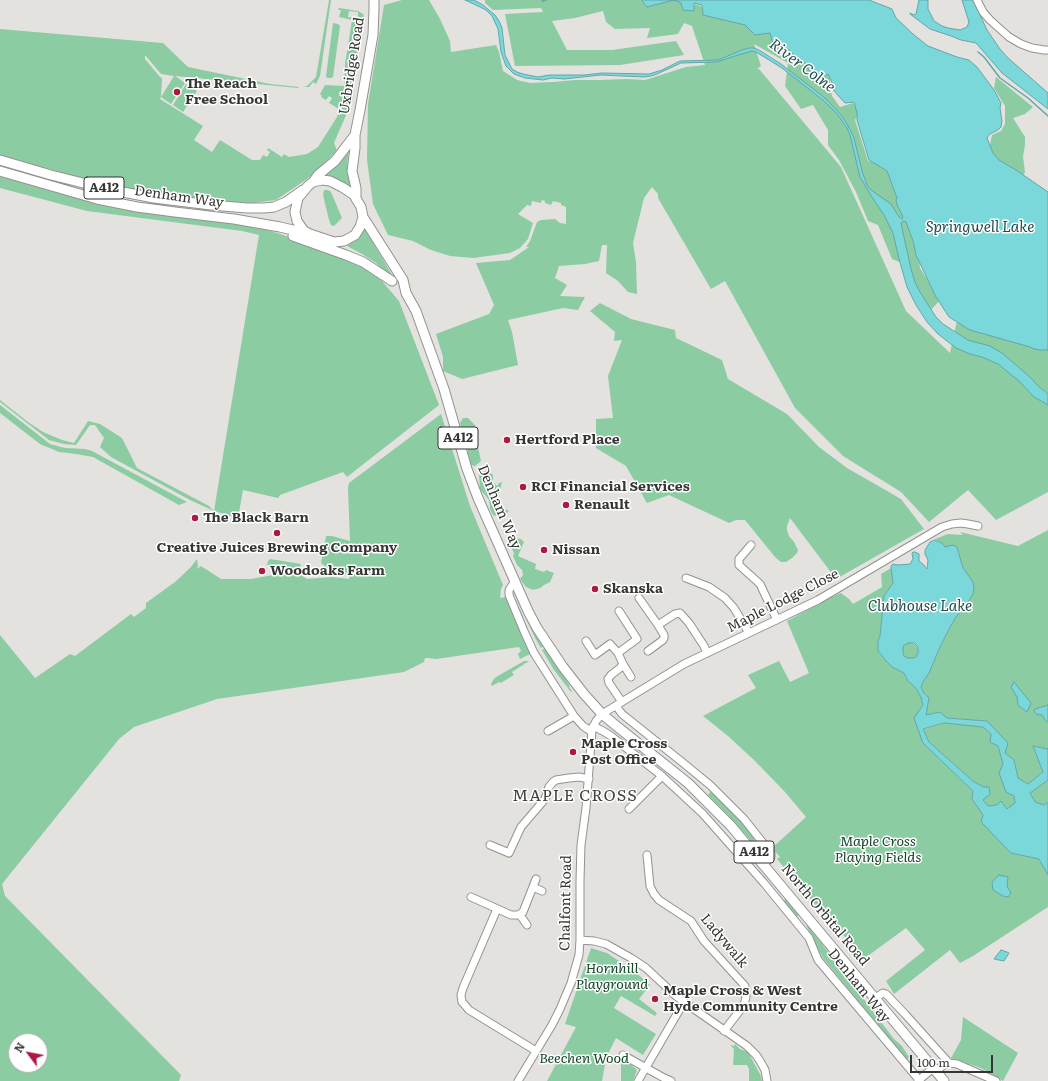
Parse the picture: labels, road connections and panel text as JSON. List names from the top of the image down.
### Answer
{
  "streets": {
    "main road": [
      "Uxbridge Road",
      "A412",
      "Denham Way",
      "North Orbital Road"
    ],
    "street": ["Maple Lodge Close", "Chalfont Road", "Ladywalk"]
  },
  "crossings": [
    ["Uxbridge Road", "Denham Way"],
    ["A412", "Denham Way"],
    ["Denham Way", "Maple Lodge Close"],
    ["Denham Way", "Chalfont Road"],
    ["Denham Way", "North Orbital Road"],
    ["Maple Lodge Close", "North Orbital Road"]
  ],
  "districts": ["MAPLE CROSS"],
  "water": ["River Colne", "Springwell Lake", "Clubhouse Lake"],
  "parks": ["Maple Cross Playing Fields", "Hornhill Playground", "Beechen Wood"],
  "places": [
    "The Reach Free School",
    "Hertford Place",
    "RCI Financial Services",
    "Renault",
    "The Black Barn",
    "Creative Juices Brewing Company",
    "Nissan",
    "Woodoaks Farm",
    "Skanska",
    "Maple Cross Post Office",
    "Maple Cross & West Hyde Community Centre"
  ],
  "scale_bar": "100 m",
  "north": "top left"
}
